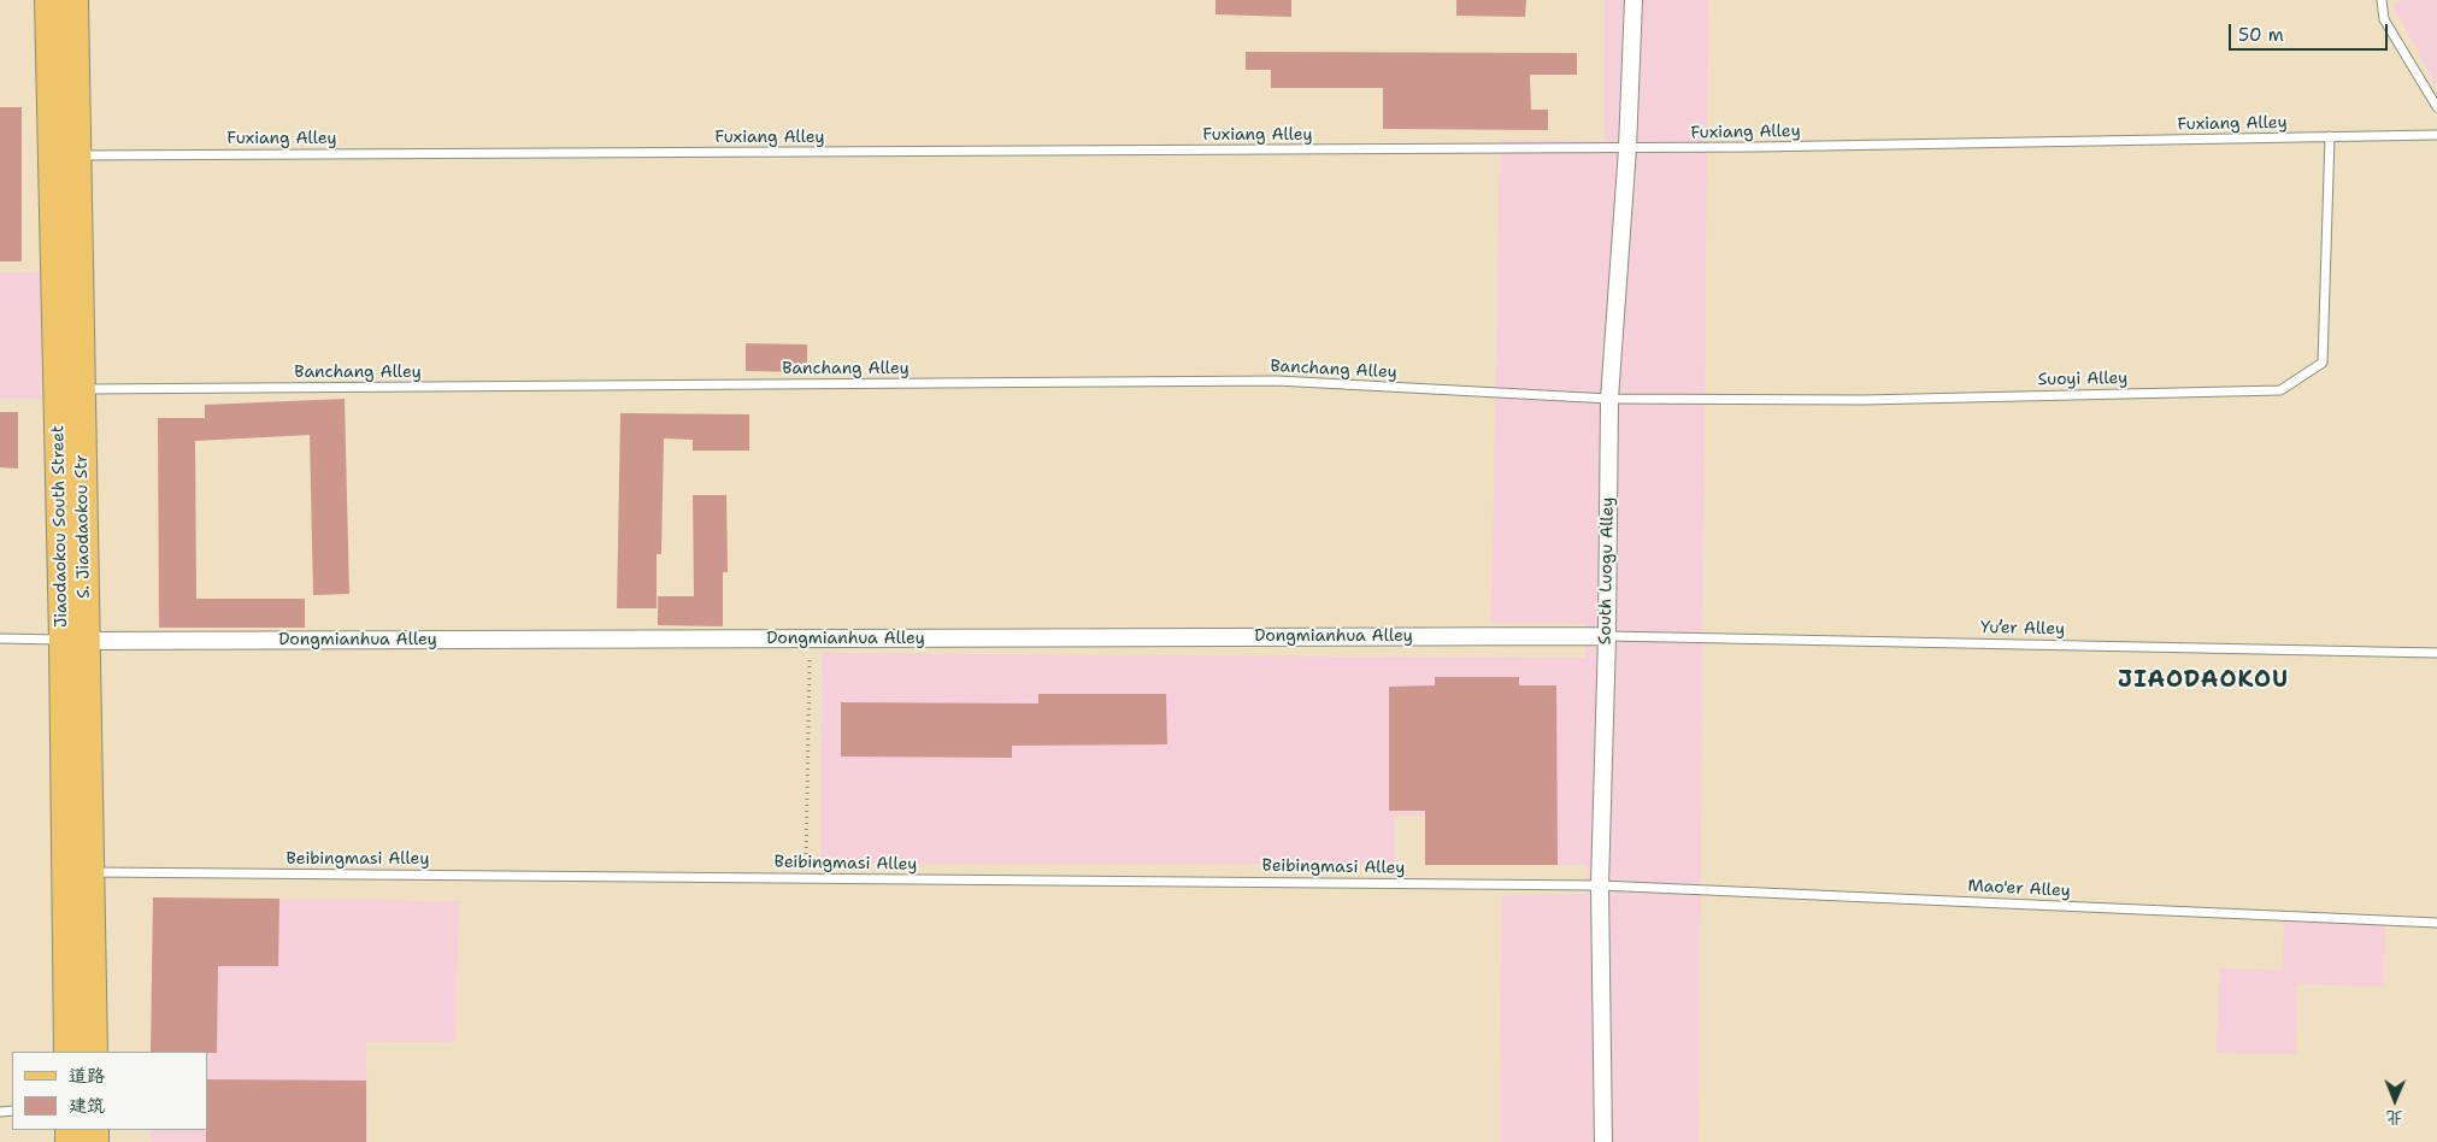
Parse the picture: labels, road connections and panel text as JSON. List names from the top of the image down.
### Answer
{
  "streets": {
    "main road": ["Jiaodaokou South Street", "S. Jiaodaokou Str"],
    "street": ["South Luogu Alley", "Dongmianhua Alley"],
    "lane": [
      "Fuxiang Alley",
      "Banchang Alley",
      "Suoyi Alley",
      "Yu’er Alley",
      "Beibingmasi Alley",
      "Mao'er Alley"
    ]
  },
  "crossings": [
    ["Fuxiang Alley", "Suoyi Alley"],
    ["Fuxiang Alley", "S. Jiaodaokou Str"],
    ["Fuxiang Alley", "South Luogu Alley"],
    ["Banchang Alley", "Suoyi Alley"],
    ["Banchang Alley", "S. Jiaodaokou Str"],
    ["Banchang Alley", "South Luogu Alley"],
    ["Suoyi Alley", "South Luogu Alley"],
    ["Jiaodaokou South Street", "S. Jiaodaokou Str"],
    ["Jiaodaokou South Street", "Dongmianhua Alley"],
    ["S. Jiaodaokou Str", "Dongmianhua Alley"],
    ["S. Jiaodaokou Str", "Beibingmasi Alley"],
    ["South Luogu Alley", "Yu’er Alley"],
    ["South Luogu Alley", "Dongmianhua Alley"],
    ["South Luogu Alley", "Beibingmasi Alley"],
    ["South Luogu Alley", "Mao'er Alley"],
    ["Yu’er Alley", "Dongmianhua Alley"],
    ["Beibingmasi Alley", "Mao'er Alley"]
  ],
  "districts": ["JIAODAOKOU"],
  "legend": ["道路", "建筑"],
  "scale_bar": "50 m",
  "north": "bottom"
}
